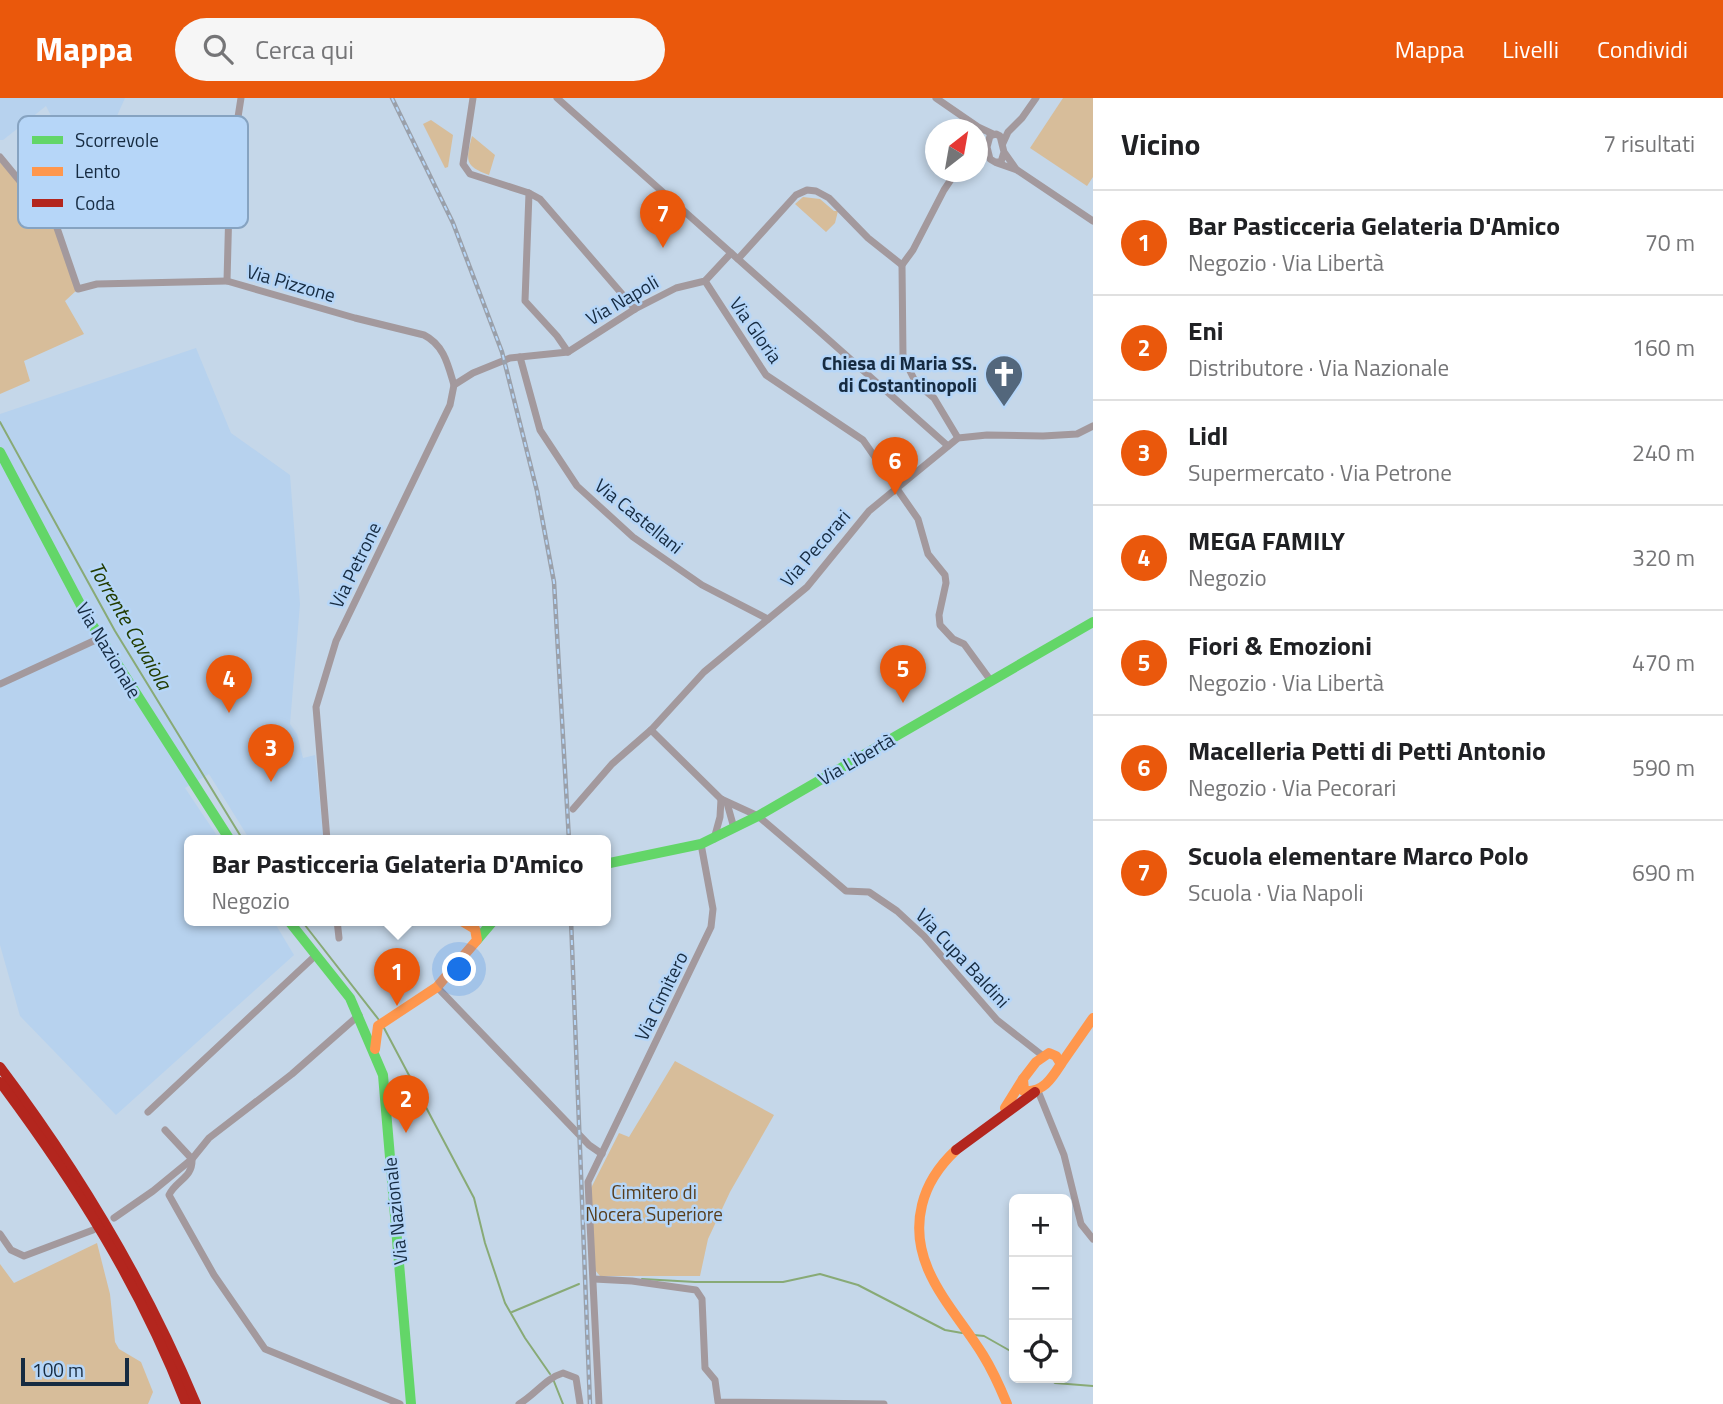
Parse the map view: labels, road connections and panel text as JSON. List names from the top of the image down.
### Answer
{
  "streets": {
    "main road": ["Via Nazionale", "Via Libertà"],
    "street": [
      "Via Pizzone",
      "Via Napoli",
      "Via Gloria",
      "Via Castellani",
      "Via Pecorari",
      "Via Petrone",
      "Via Cupa Baldini",
      "Via Cimitero"
    ]
  },
  "crossings": [
    ["Via Pizzone", "Via Petrone"],
    ["Via Napoli", "Via Gloria"],
    ["Via Napoli", "Via Castellani"],
    ["Via Gloria", "Via Pecorari"],
    ["Via Gloria", "Via Libertà"],
    ["Via Castellani", "Via Pecorari"],
    ["Via Libertà", "Via Cupa Baldini"],
    ["Via Libertà", "Via Cimitero"]
  ],
  "water": ["Torrente Cavaiola"],
  "parks": ["Cimitero di Nocera Superiore"],
  "places": {
    "church": ["Chiesa di Maria SS. di Costantinopoli"]
  },
  "legend": ["Scorrevole", "Lento", "Coda"],
  "scale_bar": "100 m",
  "north": "top right",
  "page": {
    "header": "Mappa",
    "search": "Cerca qui",
    "nav": ["Mappa", "Livelli", "Condividi"],
    "heading": ["Vicino", "7 risultati"],
    "list": [
      {
        "mark": "1",
        "name": "Bar Pasticceria Gelateria D'Amico",
        "note": "Negozio · Via Libertà",
        "value": "70 m"
      },
      {
        "mark": "2",
        "name": "Eni",
        "note": "Distributore · Via Nazionale",
        "value": "160 m"
      },
      {
        "mark": "3",
        "name": "Lidl",
        "note": "Supermercato · Via Petrone",
        "value": "240 m"
      },
      {
        "mark": "4",
        "name": "MEGA FAMILY",
        "note": "Negozio",
        "value": "320 m"
      },
      {
        "mark": "5",
        "name": "Fiori & Emozioni",
        "note": "Negozio · Via Libertà",
        "value": "470 m"
      },
      {
        "mark": "6",
        "name": "Macelleria Petti di Petti Antonio",
        "note": "Negozio · Via Pecorari",
        "value": "590 m"
      },
      {
        "mark": "7",
        "name": "Scuola elementare Marco Polo",
        "note": "Scuola · Via Napoli",
        "value": "690 m"
      }
    ],
    "pins": [
      "7",
      "6",
      "5",
      "4",
      "3",
      "1",
      "2"
    ],
    "popup": ["Bar Pasticceria Gelateria D'Amico", "Negozio"],
    "map_buttons": ["+", "−"],
    "scale": "100 m"
  }
}
